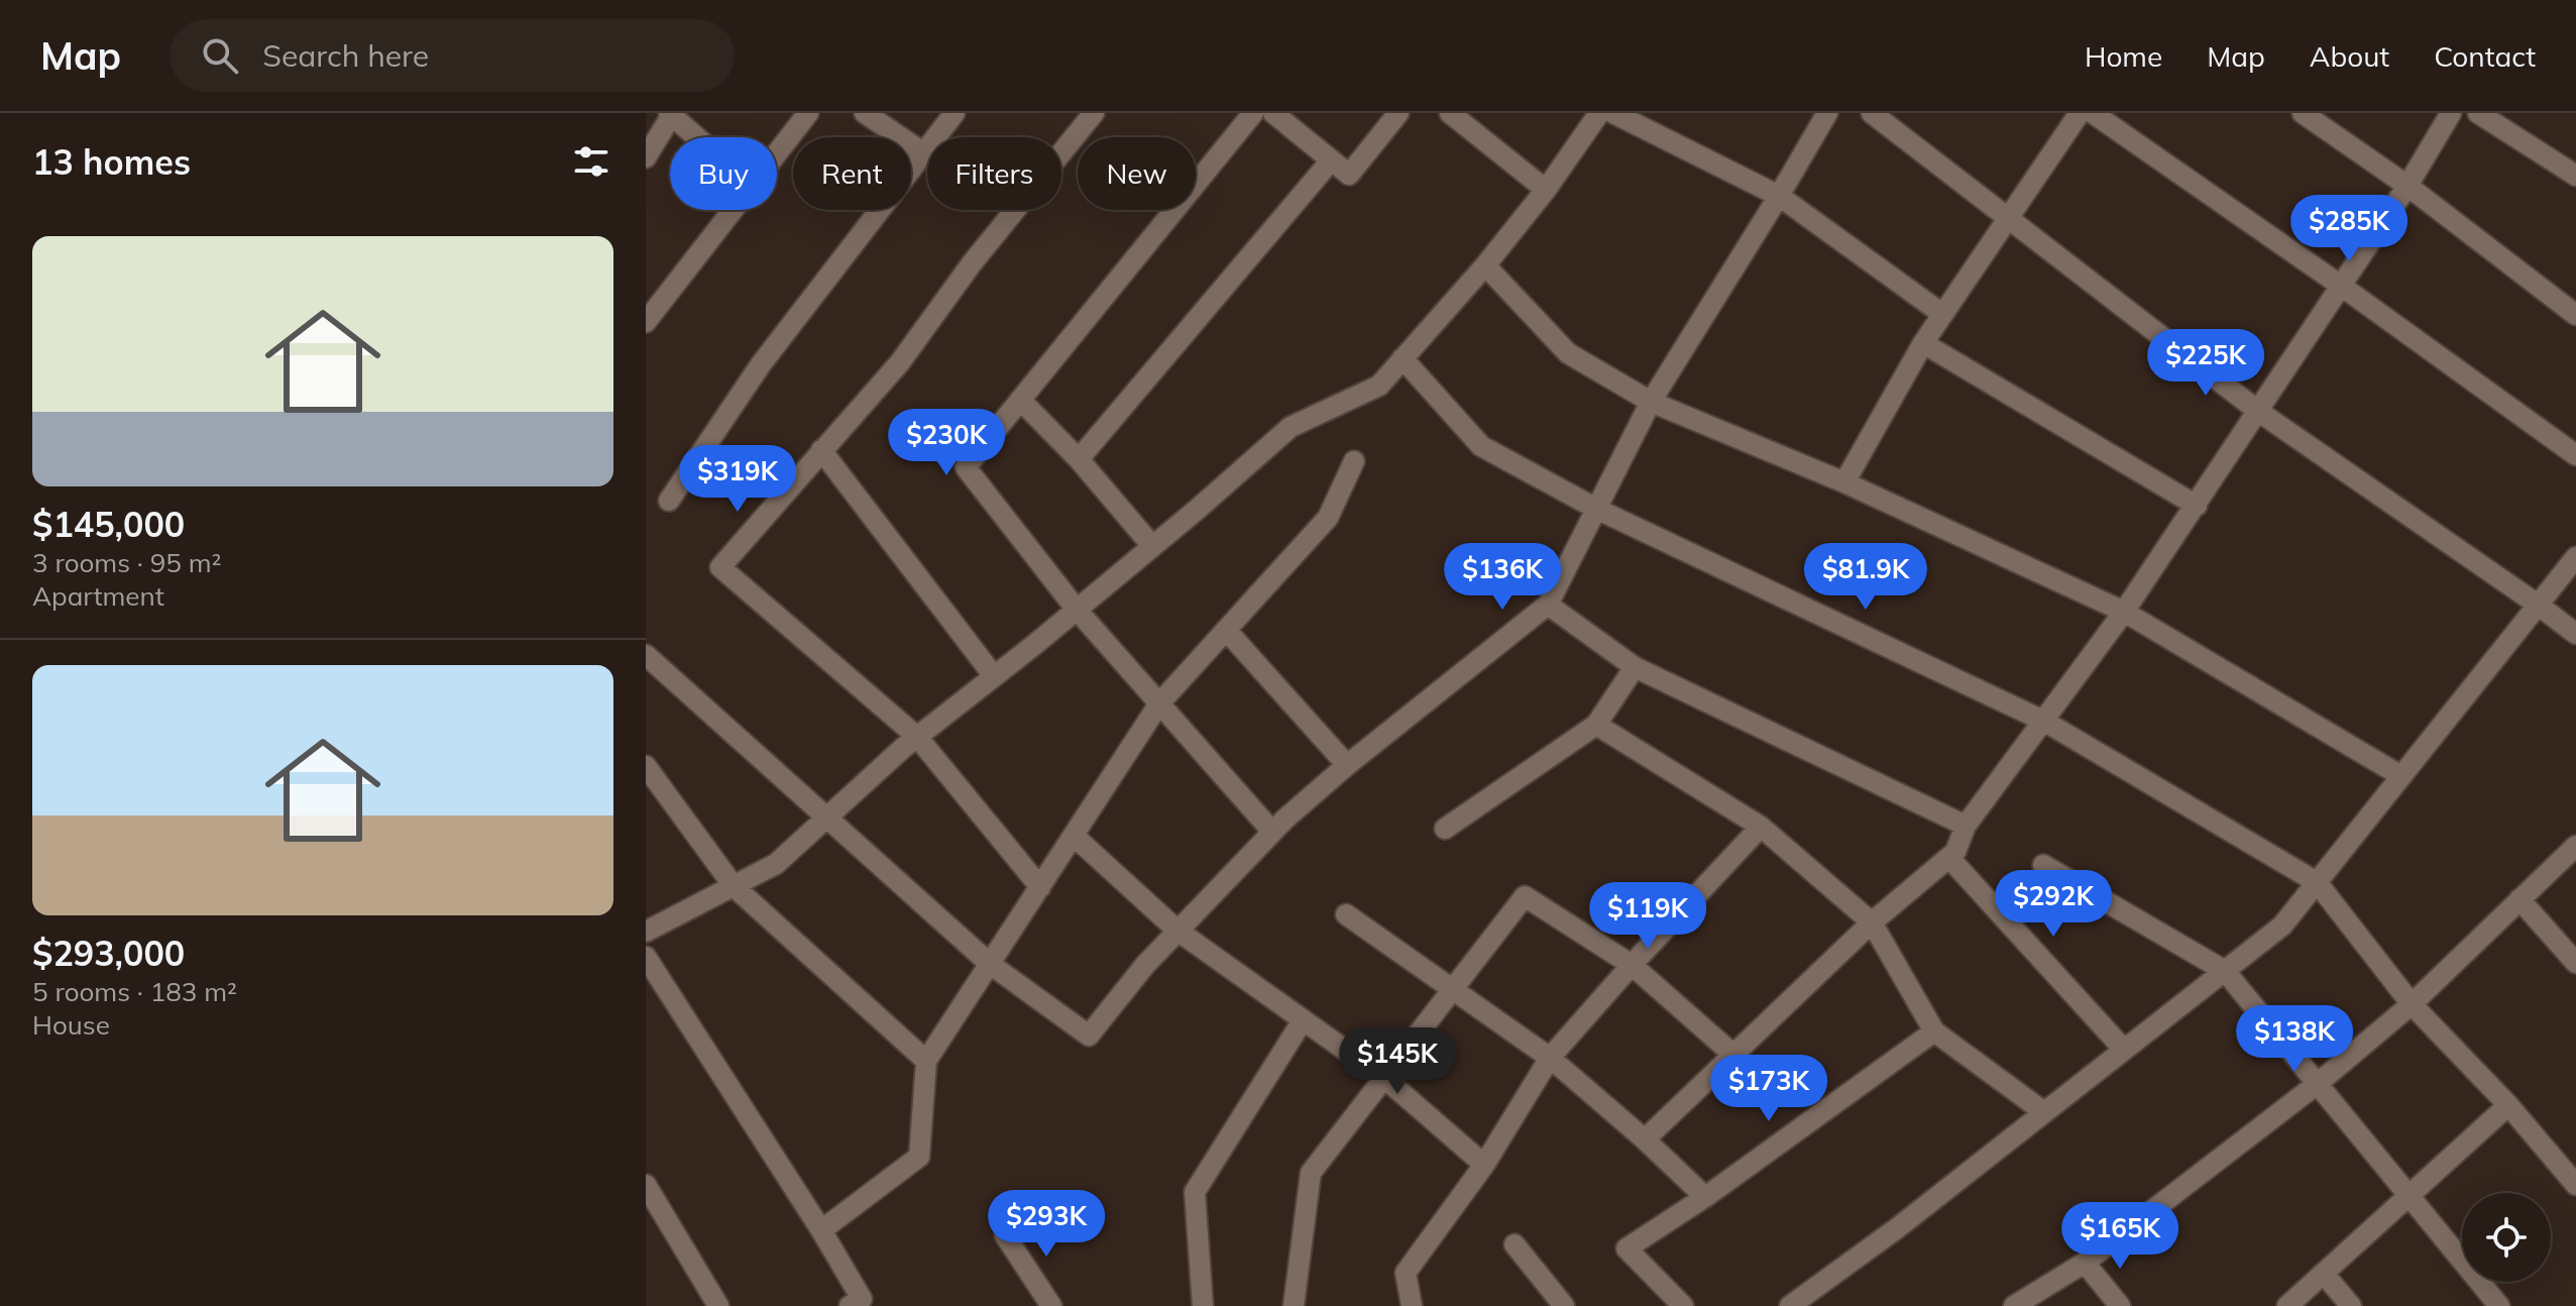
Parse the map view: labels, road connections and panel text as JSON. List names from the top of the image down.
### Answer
{
  "page": {
    "header": "Map",
    "search": "Search here",
    "nav": [
      "Home",
      "Map",
      "About",
      "Contact"
    ],
    "heading": "13 homes",
    "chip": [
      "Buy",
      "Rent",
      "Filters",
      "New"
    ],
    "price": [
      "$285K",
      "$225K",
      "$230K",
      "$319K",
      "$136K",
      "$81.9K",
      "$292K",
      "$119K",
      "$138K",
      "$145K",
      "$173K",
      "$293K",
      "$165K"
    ],
    "list": [
      {
        "name": "$145,000",
        "note": "3 rooms · 95 m² · Apartment"
      },
      {
        "name": "$293,000",
        "note": "5 rooms · 183 m² · House"
      }
    ]
  }
}
